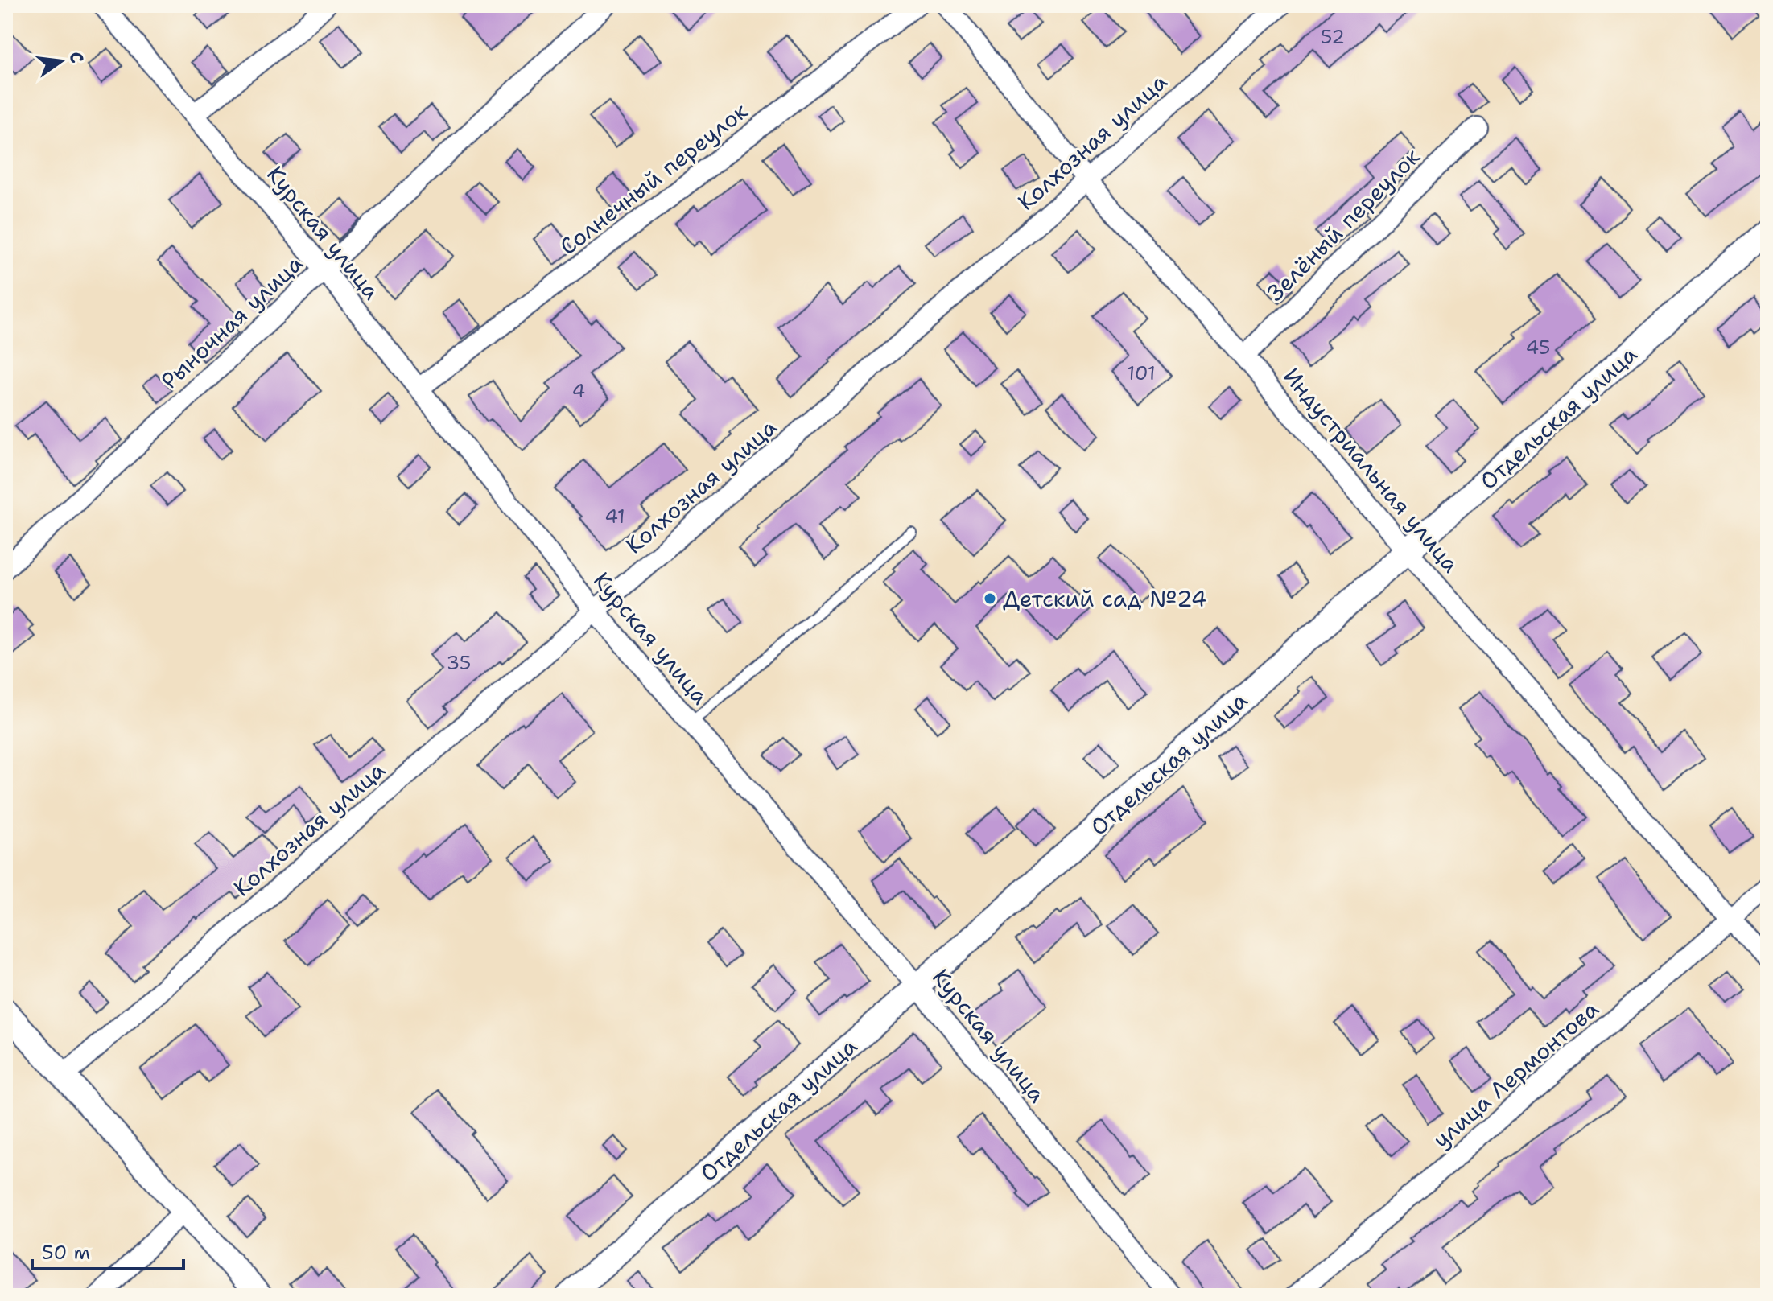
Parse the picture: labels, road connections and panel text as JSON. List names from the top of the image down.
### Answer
{
  "streets": {
    "street": [
      "Колхозная улица",
      "Солнечный переулок",
      "Зелёный переулок",
      "Курская улица",
      "Рыночная улица",
      "Отдельская улица",
      "Индустриальная улица",
      "улица Лермонтова"
    ]
  },
  "crossings": [
    ["Колхозная улица", "Курская улица"],
    ["Колхозная улица", "Индустриальная улица"],
    ["Солнечный переулок", "Курская улица"],
    ["Зелёный переулок", "Индустриальная улица"],
    ["Курская улица", "Рыночная улица"],
    ["Курская улица", "Отдельская улица"],
    ["Отдельская улица", "Индустриальная улица"],
    ["Индустриальная улица", "улица Лермонтова"]
  ],
  "places": ["Детский сад №24"],
  "house_numbers": [
    "52",
    "45",
    "101",
    "4",
    "41",
    "35"
  ],
  "scale_bar": "50 m",
  "north": "right"
}
